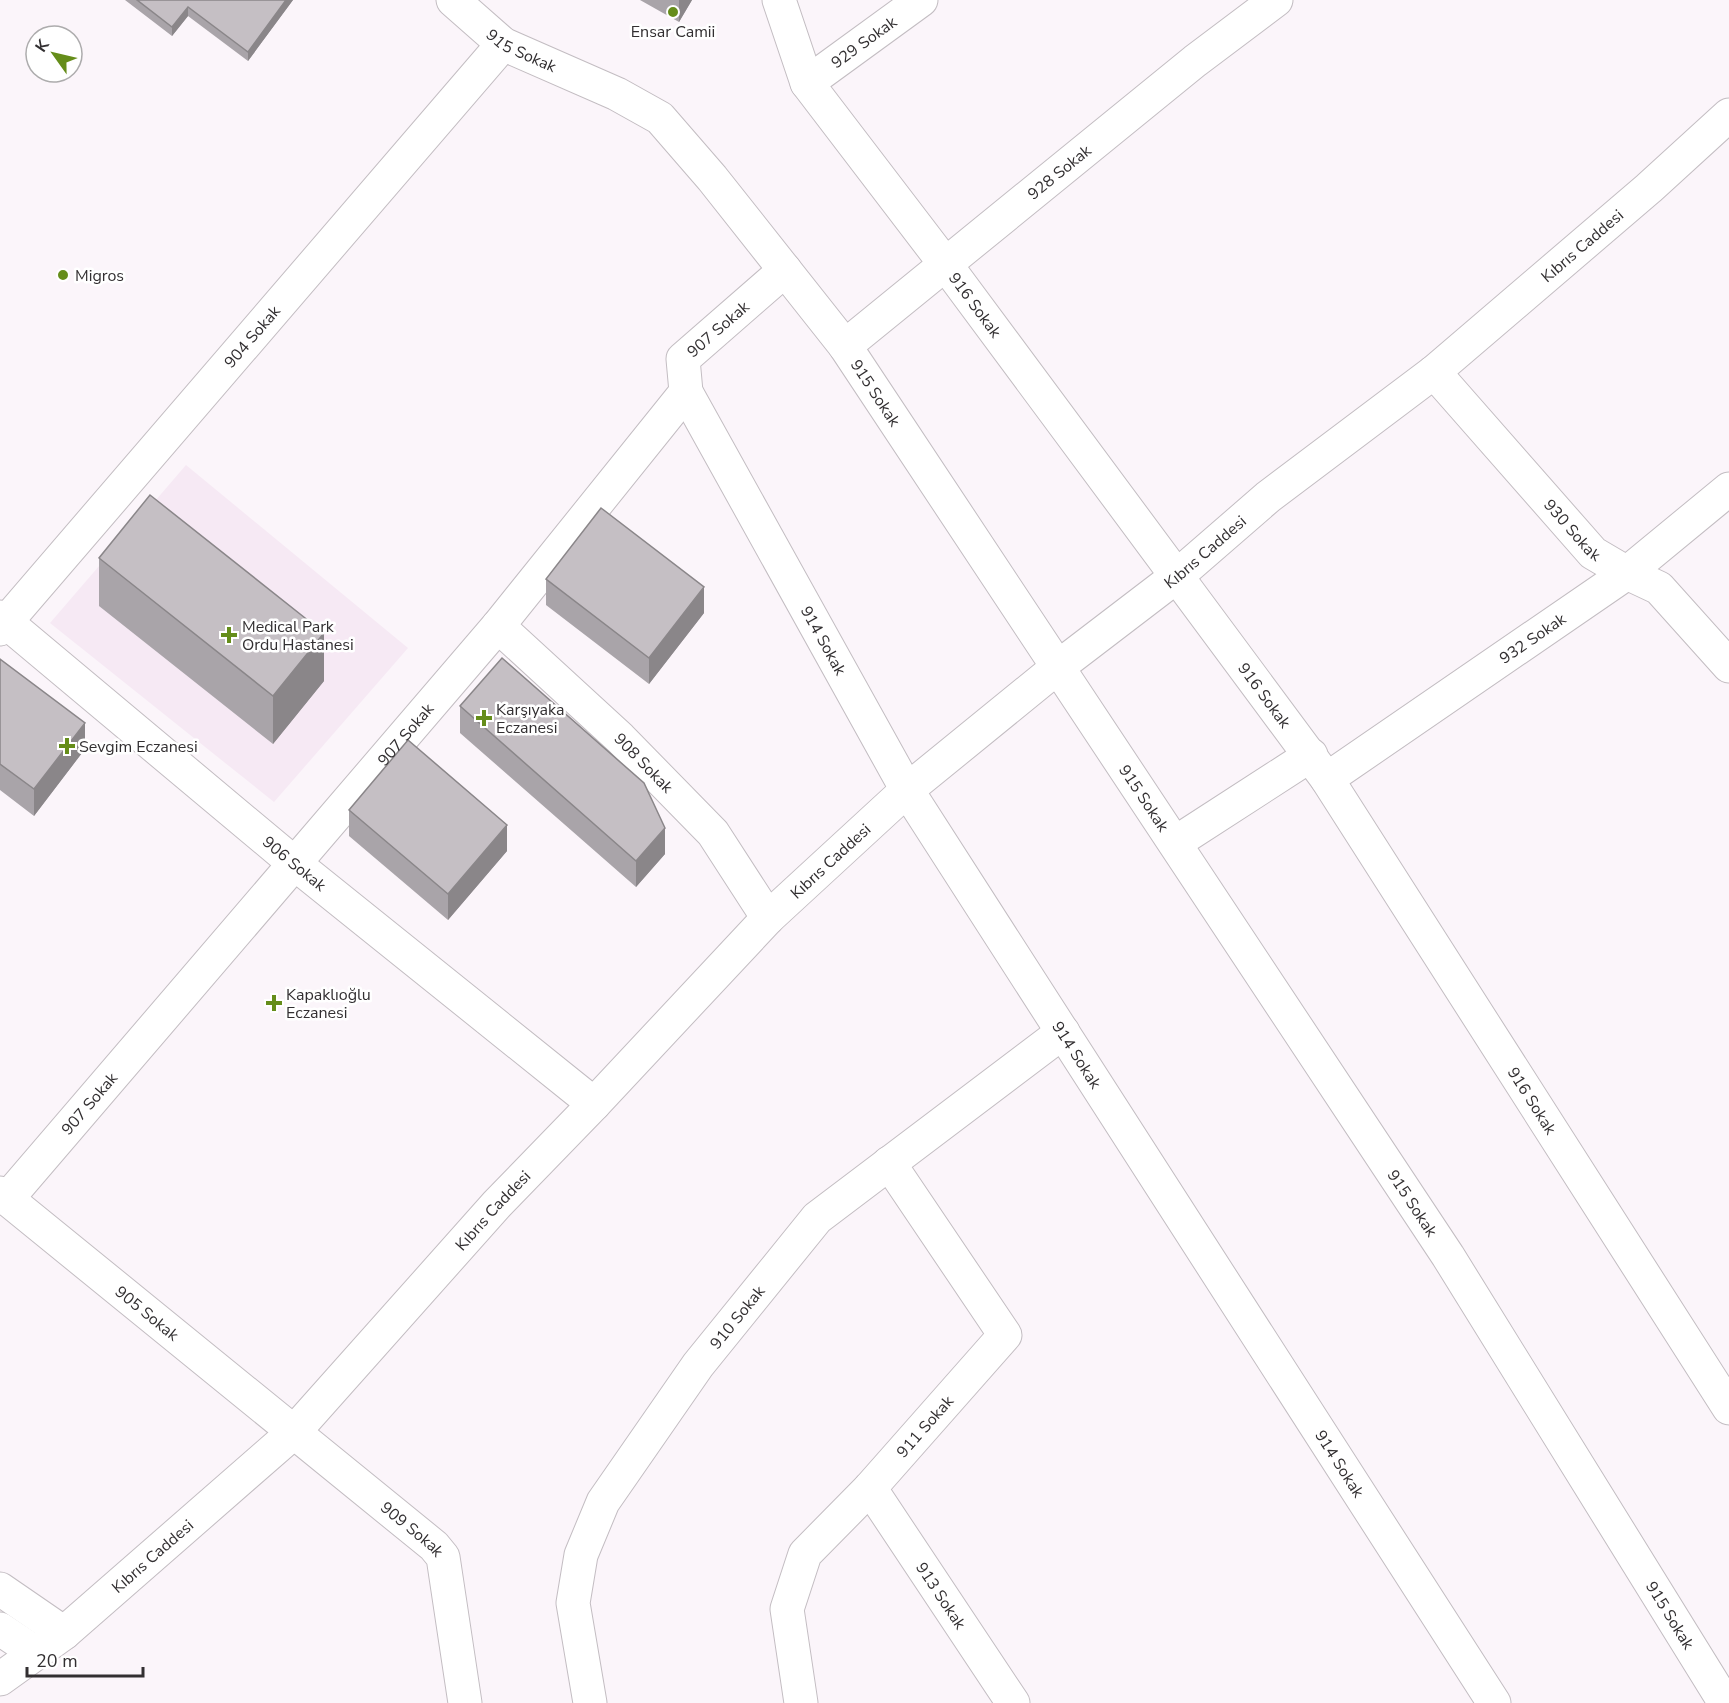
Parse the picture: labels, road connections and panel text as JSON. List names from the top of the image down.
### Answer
{
  "streets": {
    "street": [
      "929 Sokak",
      "915 Sokak",
      "928 Sokak",
      "Kıbrıs Caddesi",
      "916 Sokak",
      "907 Sokak",
      "904 Sokak",
      "930 Sokak",
      "932 Sokak",
      "914 Sokak",
      "908 Sokak",
      "906 Sokak",
      "905 Sokak",
      "910 Sokak",
      "911 Sokak",
      "909 Sokak",
      "913 Sokak"
    ]
  },
  "crossings": [
    ["929 Sokak", "916 Sokak"],
    ["915 Sokak", "928 Sokak"],
    ["915 Sokak", "Kıbrıs Caddesi"],
    ["915 Sokak", "907 Sokak"],
    ["915 Sokak", "904 Sokak"],
    ["915 Sokak", "932 Sokak"],
    ["928 Sokak", "916 Sokak"],
    ["Kıbrıs Caddesi", "916 Sokak"],
    ["Kıbrıs Caddesi", "930 Sokak"],
    ["Kıbrıs Caddesi", "914 Sokak"],
    ["Kıbrıs Caddesi", "908 Sokak"],
    ["Kıbrıs Caddesi", "906 Sokak"],
    ["Kıbrıs Caddesi", "905 Sokak"],
    ["Kıbrıs Caddesi", "909 Sokak"],
    ["916 Sokak", "932 Sokak"],
    ["907 Sokak", "914 Sokak"],
    ["907 Sokak", "908 Sokak"],
    ["907 Sokak", "906 Sokak"],
    ["907 Sokak", "905 Sokak"],
    ["904 Sokak", "906 Sokak"],
    ["930 Sokak", "932 Sokak"],
    ["914 Sokak", "910 Sokak"],
    ["905 Sokak", "909 Sokak"],
    ["910 Sokak", "911 Sokak"],
    ["911 Sokak", "913 Sokak"]
  ],
  "places": {
    "other": ["Ensar Camii", "Migros"],
    "health": [
      "Medical Park Ordu Hastanesi",
      "Karşıyaka Eczanesi",
      "Sevgim Eczanesi",
      "Kapaklıoğlu Eczanesi"
    ]
  },
  "scale_bar": "20 m",
  "north": "top left"
}
